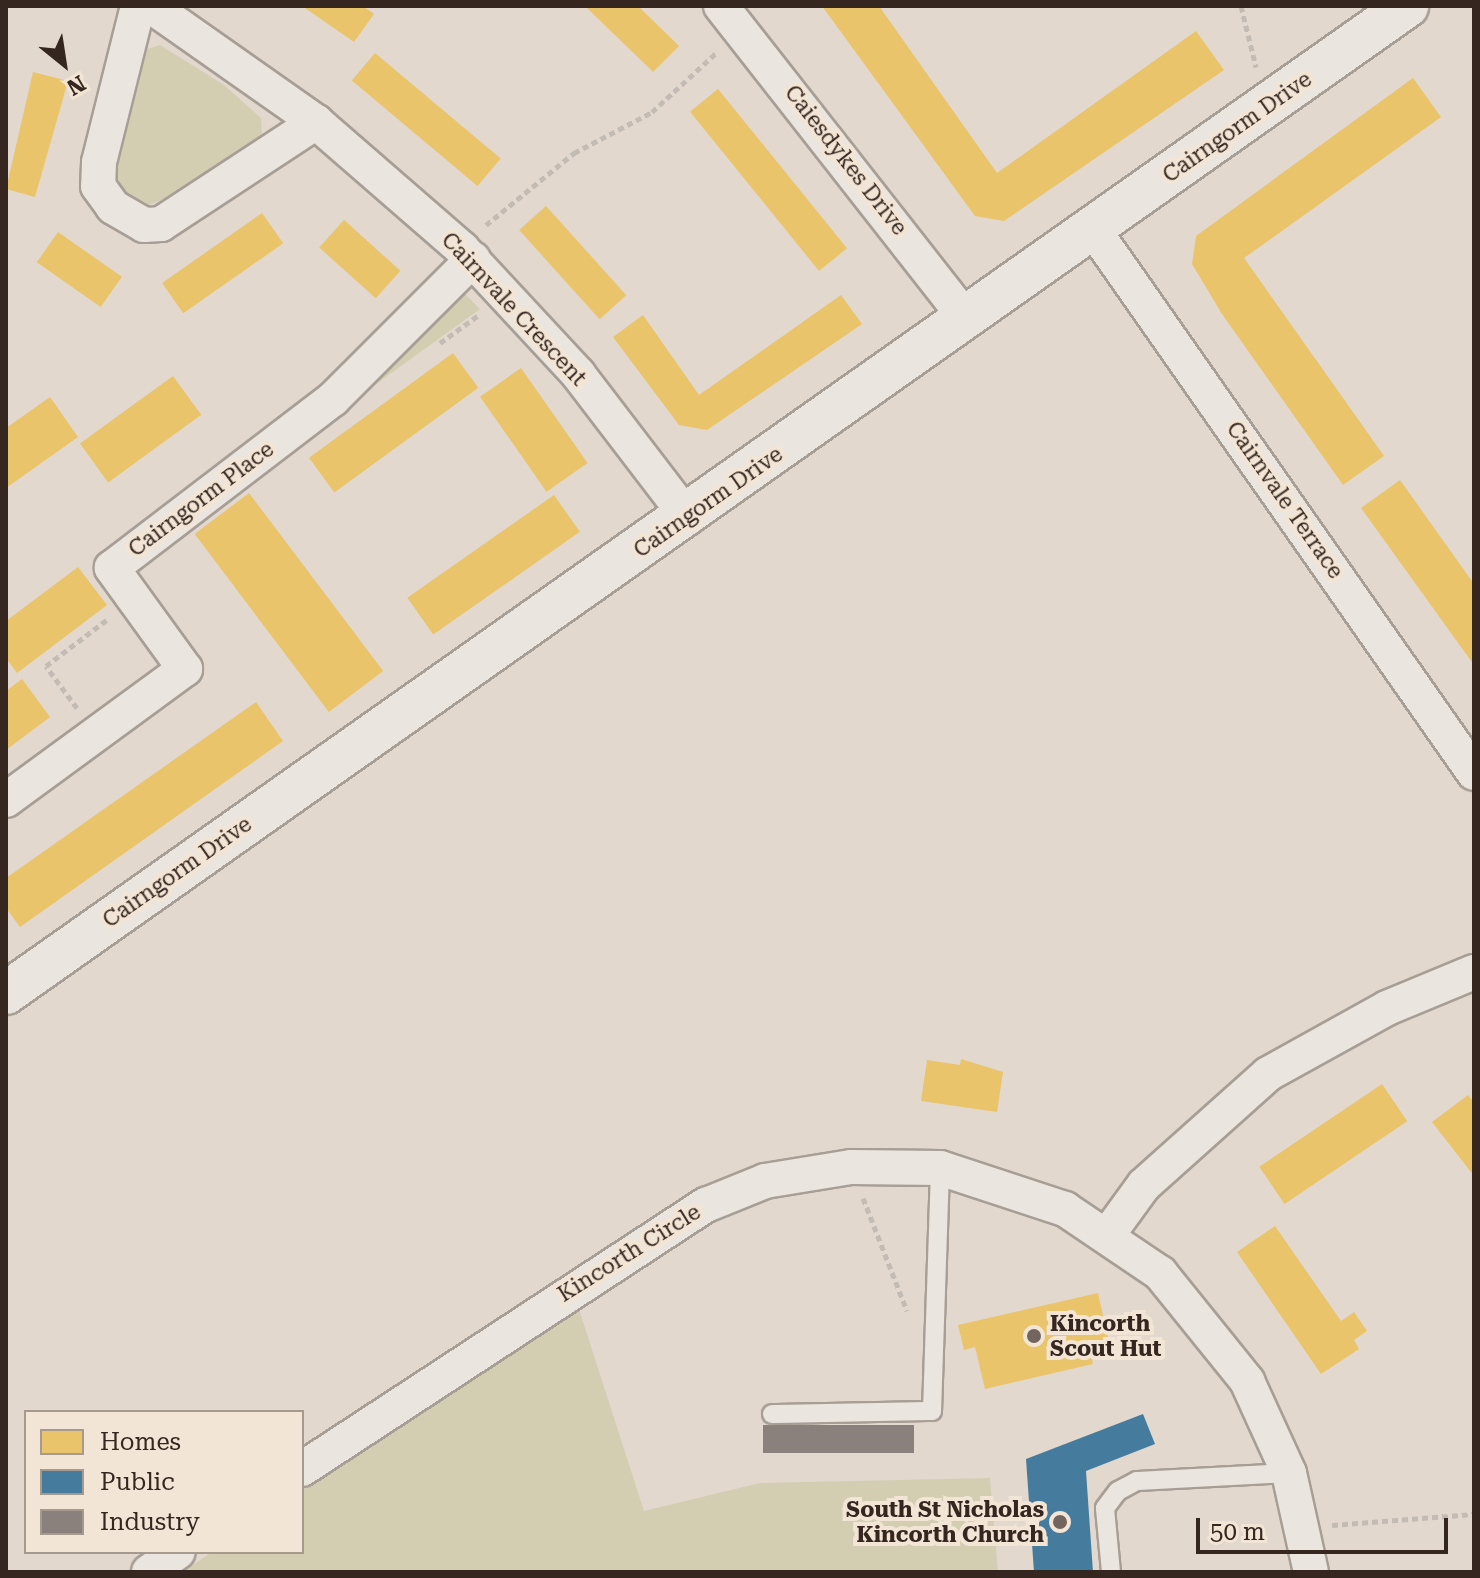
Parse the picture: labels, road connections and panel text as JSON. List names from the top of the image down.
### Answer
{
  "streets": {
    "street": [
      "Cairngorm Drive",
      "Caiesdykes Drive",
      "Cairnvale Crescent",
      "Cairngorm Place",
      "Cairnvale Terrace",
      "Kincorth Circle"
    ]
  },
  "crossings": [
    ["Cairngorm Drive", "Caiesdykes Drive"],
    ["Cairngorm Drive", "Cairnvale Crescent"],
    ["Cairngorm Drive", "Cairnvale Terrace"],
    ["Cairnvale Crescent", "Cairngorm Place"]
  ],
  "places": ["Kincorth Scout Hut", "South St Nicholas Kincorth Church"],
  "legend": ["Homes", "Public", "Industry"],
  "scale_bar": "50 m",
  "north": "bottom right"
}
